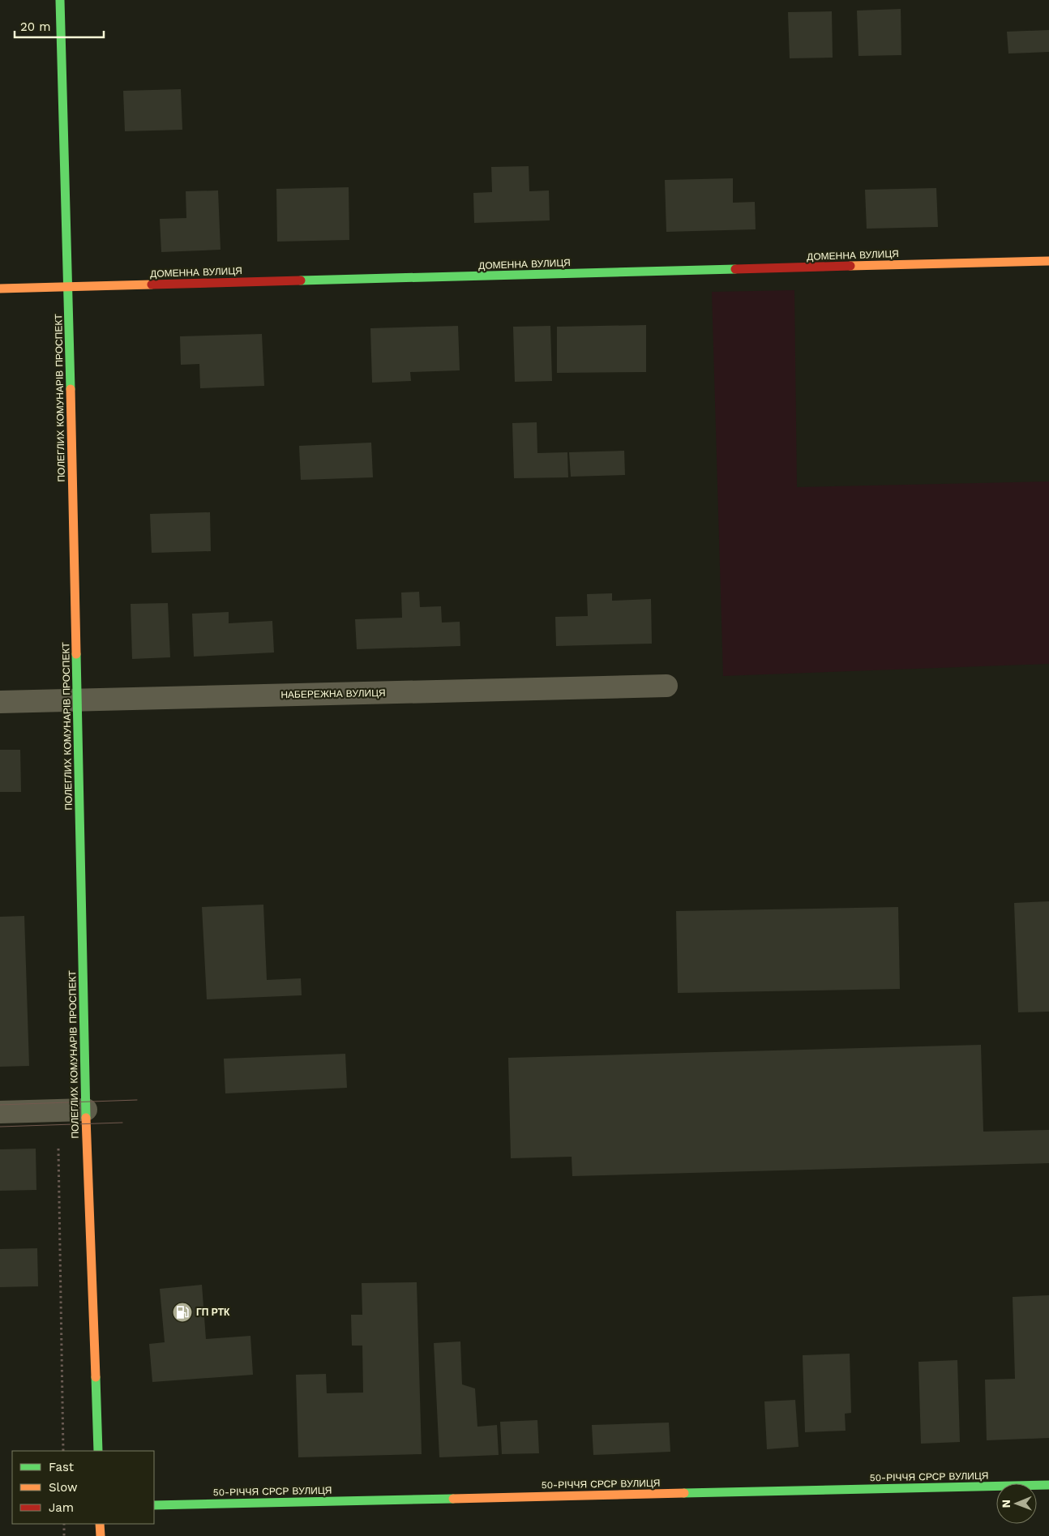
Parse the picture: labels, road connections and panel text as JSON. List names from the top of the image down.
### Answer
{
  "streets": {
    "street": [
      "ДОМЕННА ВУЛИЦЯ",
      "ПОЛЕГЛИХ КОМУНАРІВ ПРОСПЕКТ",
      "НАБЕРЕЖНА ВУЛИЦЯ",
      "50-РІЧЧЯ СРСР ВУЛИЦЯ"
    ]
  },
  "crossings": [
    ["ДОМЕННА ВУЛИЦЯ", "ПОЛЕГЛИХ КОМУНАРІВ ПРОСПЕКТ"],
    ["ПОЛЕГЛИХ КОМУНАРІВ ПРОСПЕКТ", "НАБЕРЕЖНА ВУЛИЦЯ"]
  ],
  "places": {
    "fuel station": ["ГП РТК"]
  },
  "legend": ["Fast", "Slow", "Jam"],
  "scale_bar": "20 m",
  "north": "left"
}
